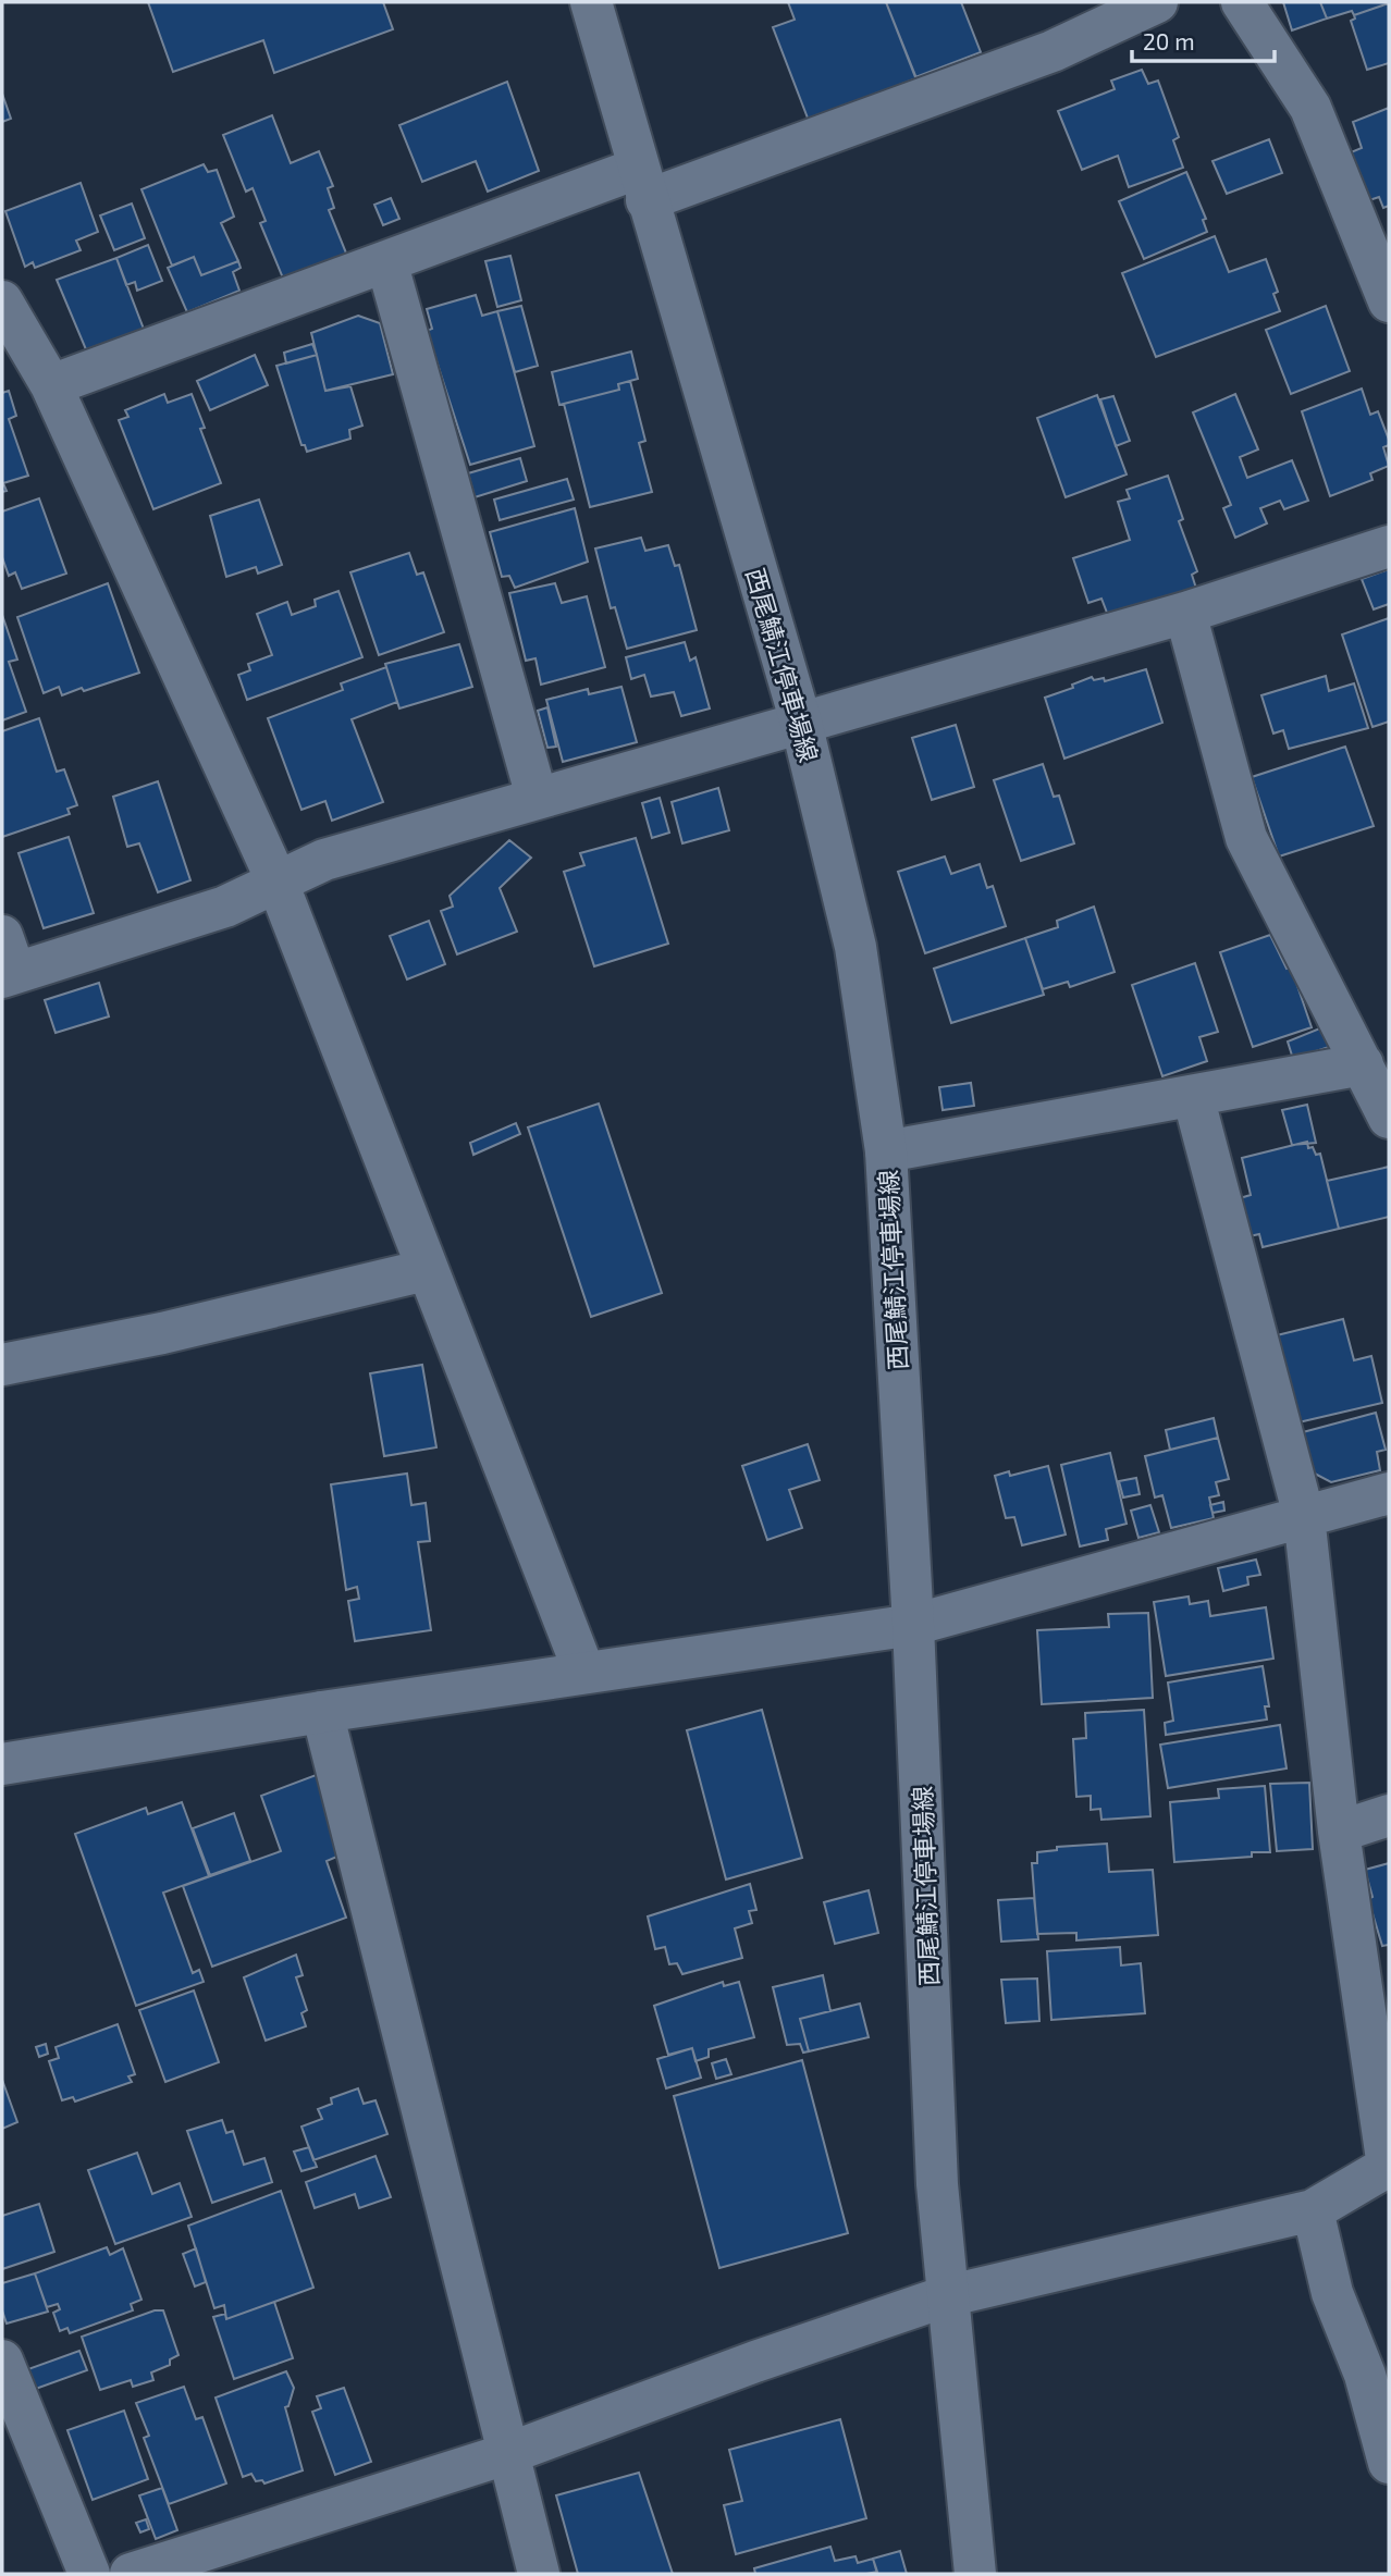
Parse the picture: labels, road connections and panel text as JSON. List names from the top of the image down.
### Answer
{
  "streets": {
    "street": ["西尾鯖江停車場線"]
  },
  "scale_bar": "20 m"
}
